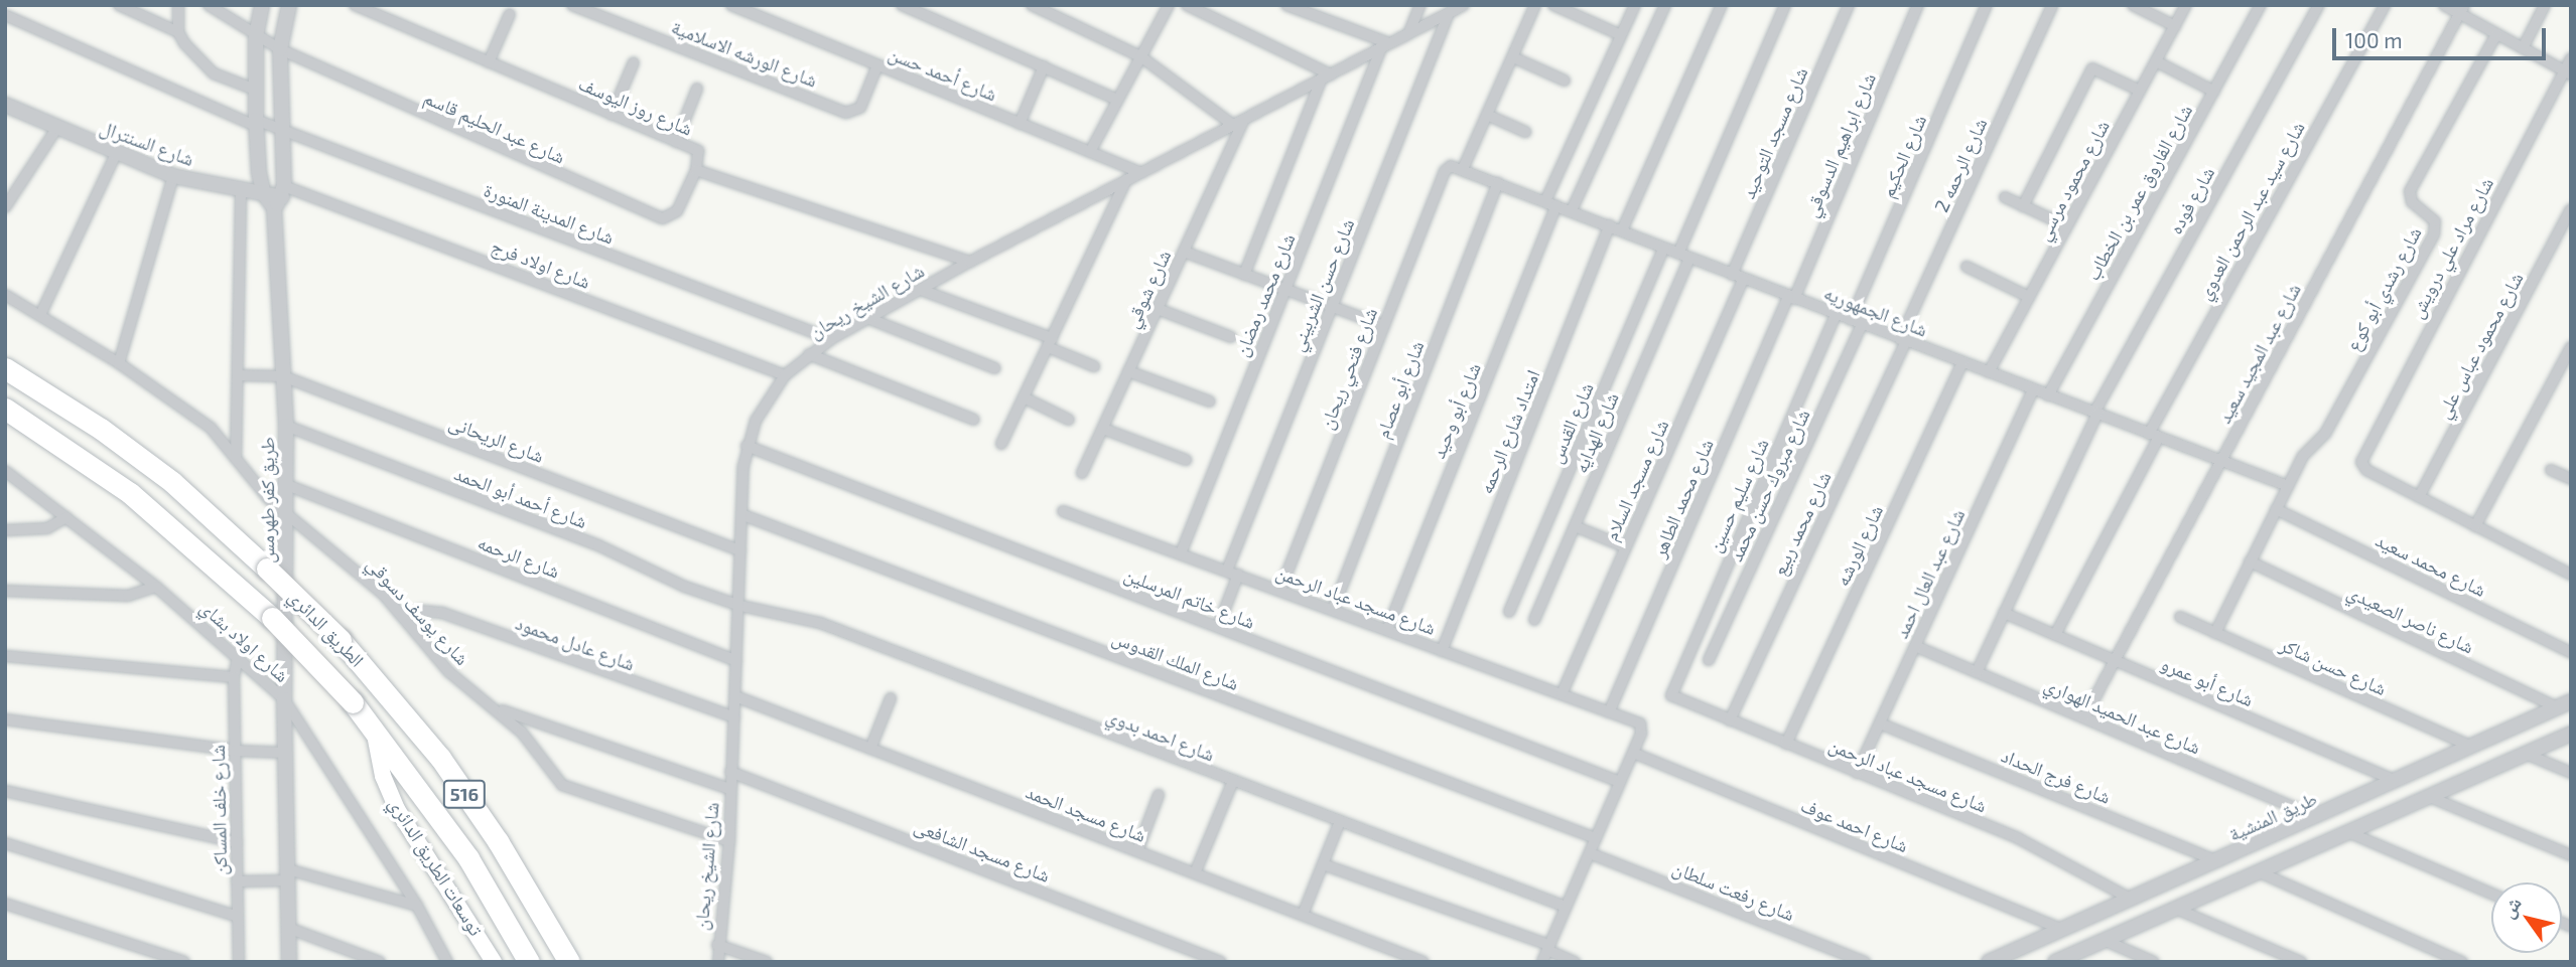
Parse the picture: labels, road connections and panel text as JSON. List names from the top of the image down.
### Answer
{
  "streets": {
    "highway": ["الطريق الدائري", "516"],
    "main road": ["توسعات الطريق الدائري"],
    "street": [
      "شارع الورشه الاسلامية",
      "شارع أحمد حسن",
      "شارع روز اليوسف",
      "شارع عبد الحليم قاسم",
      "شارع مسجد التوحيد",
      "شارع السنترال",
      "شارع ابراهيم الدسوقي",
      "شارع الحكيم",
      "شارع الرحمه 2",
      "شارع محمود مرسي",
      "شارع الفاروق عمر بن الخطاب",
      "شارع فوده",
      "شارع سيد عبد الرحمن العدوي",
      "شارع المدينة المنورة",
      "شارع مراد علي درويش",
      "شارع اولاد فرج",
      "شارع حسن الشربيني",
      "شارع شوقي",
      "شارع رشدي أبو كوع",
      "شارع محمد رمضان",
      "شارع الشيخ ريحان",
      "شارع الجمهوريه",
      "شارع محمود عباس علي",
      "شارع عبد المجيد سعيد",
      "شارع فتحي ريحان",
      "شارع أبو عصام",
      "شارع أبو وحيد",
      "شارع القدس",
      "امتداد شارع الرحمه",
      "شارع الهدايه",
      "شارع الريحانى",
      "شارع مسجد السلام",
      "شارع مبروك حسن محمد",
      "شارع سليم حسين",
      "شارع أحمد أبو الحمد",
      "شارع محمد الطاهر",
      "طريق كفر طهرمس",
      "شارع محمد ربيع",
      "شارع الورشه",
      "شارع الرحمه",
      "شارع محمد سعيد",
      "شارع عبد العال احمد",
      "شارع خاتم المرسلين",
      "شارع مسجد عباد الرحمن",
      "شارع يوسف دسوقي",
      "شارع ناصر الصعيدي",
      "شارع اولاد بشاي",
      "شارع عادل محمود",
      "شارع الملك القدوس",
      "شارع حسن شاكر",
      "شارع أبو عمرو",
      "شارع عبد الحميد الهواري",
      "شارع احمد بدوي",
      "شارع فرج الحداد",
      "شارع خلف المساكن",
      "شارع مسجد الحمد",
      "طريق المنشية",
      "شارع احمد عوف",
      "شارع مسجد الشافعى",
      "شارع رفعت سلطان"
    ]
  },
  "crossings": [
    ["شارع الورشه الاسلامية", "شارع أحمد حسن"],
    ["شارع أحمد حسن", "شارع الشيخ ريحان"],
    ["شارع روز اليوسف", "شارع عبد الحليم قاسم"],
    ["شارع عبد الحليم قاسم", "طريق كفر طهرمس"],
    ["شارع مسجد التوحيد", "شارع الجمهوريه"],
    ["شارع مسجد التوحيد", "شارع مسجد السلام"],
    ["شارع ابراهيم الدسوقي", "شارع الجمهوريه"],
    ["شارع ابراهيم الدسوقي", "شارع محمد الطاهر"],
    ["شارع الحكيم", "شارع الجمهوريه"],
    ["شارع الرحمه 2", "شارع الجمهوريه"],
    ["شارع الرحمه 2", "شارع محمد ربيع"],
    ["شارع محمود مرسي", "شارع الجمهوريه"],
    ["شارع الفاروق عمر بن الخطاب", "شارع الجمهوريه"],
    ["شارع فوده", "شارع الجمهوريه"],
    ["شارع فوده", "شارع أبو عمرو"],
    ["شارع فوده", "شارع عبد الحميد الهواري"],
    ["شارع سيد عبد الرحمن العدوي", "شارع الجمهوريه"],
    ["شارع سيد عبد الرحمن العدوي", "شارع أبو عمرو"],
    ["شارع المدينة المنورة", "شارع الشيخ ريحان"],
    ["شارع المدينة المنورة", "طريق كفر طهرمس"],
    ["شارع مراد علي درويش", "شارع محمود عباس علي"],
    ["شارع اولاد فرج", "شارع الشيخ ريحان"],
    ["شارع اولاد فرج", "طريق كفر طهرمس"],
    ["شارع حسن الشربيني", "شارع الشيخ ريحان"],
    ["شارع حسن الشربيني", "شارع خاتم المرسلين"],
    ["شارع حسن الشربيني", "شارع مسجد عباد الرحمن"],
    ["شارع شوقي", "شارع الشيخ ريحان"],
    ["شارع رشدي أبو كوع", "شارع الجمهوريه"],
    ["شارع محمد رمضان", "شارع الشيخ ريحان"],
    ["شارع محمد رمضان", "شارع مسجد عباد الرحمن"],
    ["شارع الشيخ ريحان", "شارع الريحانى"],
    ["شارع الشيخ ريحان", "شارع أحمد أبو الحمد"],
    ["شارع الشيخ ريحان", "شارع الرحمه"],
    ["شارع الشيخ ريحان", "شارع خاتم المرسلين"],
    ["شارع الشيخ ريحان", "شارع يوسف دسوقي"],
    ["شارع الشيخ ريحان", "شارع عادل محمود"],
    ["شارع الشيخ ريحان", "شارع الملك القدوس"],
    ["شارع الشيخ ريحان", "شارع احمد بدوي"],
    ["شارع الشيخ ريحان", "شارع مسجد الحمد"],
    ["شارع الشيخ ريحان", "شارع مسجد الشافعى"],
    ["شارع الجمهوريه", "شارع عبد المجيد سعيد"],
    ["شارع الجمهوريه", "شارع فتحي ريحان"],
    ["شارع الجمهوريه", "شارع أبو عصام"],
    ["شارع الجمهوريه", "شارع أبو وحيد"],
    ["شارع الجمهوريه", "شارع القدس"],
    ["شارع الجمهوريه", "امتداد شارع الرحمه"],
    ["شارع الجمهوريه", "شارع الهدايه"],
    ["شارع الجمهوريه", "شارع مسجد السلام"],
    ["شارع الجمهوريه", "شارع مبروك حسن محمد"],
    ["شارع الجمهوريه", "شارع سليم حسين"],
    ["شارع الجمهوريه", "شارع محمد الطاهر"],
    ["شارع الجمهوريه", "شارع محمد ربيع"],
    ["شارع الجمهوريه", "شارع الورشه"],
    ["شارع الجمهوريه", "شارع عبد العال احمد"],
    ["شارع عبد المجيد سعيد", "شارع أبو عمرو"],
    ["شارع عبد المجيد سعيد", "شارع عبد الحميد الهواري"],
    ["شارع فتحي ريحان", "شارع مسجد عباد الرحمن"],
    ["شارع أبو عصام", "شارع مسجد عباد الرحمن"],
    ["شارع أبو وحيد", "شارع مسجد عباد الرحمن"],
    ["امتداد شارع الرحمه", "شارع مسجد عباد الرحمن"],
    ["شارع الريحانى", "طريق كفر طهرمس"],
    ["شارع مسجد السلام", "شارع مسجد عباد الرحمن"],
    ["شارع سليم حسين", "شارع مسجد عباد الرحمن"],
    ["شارع أحمد أبو الحمد", "طريق كفر طهرمس"],
    ["شارع أحمد أبو الحمد", "شارع احمد بدوي"],
    ["شارع محمد الطاهر", "شارع مسجد عباد الرحمن"],
    ["طريق كفر طهرمس", "شارع الرحمه"],
    ["طريق كفر طهرمس", "شارع يوسف دسوقي"],
    ["طريق كفر طهرمس", "شارع اولاد بشاي"],
    ["شارع محمد ربيع", "شارع مسجد عباد الرحمن"],
    ["شارع الورشه", "شارع مسجد عباد الرحمن"],
    ["شارع عبد العال احمد", "شارع مسجد عباد الرحمن"],
    ["شارع عبد العال احمد", "شارع عبد الحميد الهواري"],
    ["شارع عبد العال احمد", "شارع فرج الحداد"],
    ["شارع مسجد عباد الرحمن", "طريق المنشية"],
    ["شارع مسجد عباد الرحمن", "شارع احمد عوف"],
    ["شارع يوسف دسوقي", "شارع عادل محمود"],
    ["شارع ناصر الصعيدي", "طريق المنشية"],
    ["الطريق الدائري", "توسعات الطريق الدائري"],
    ["شارع اولاد بشاي", "شارع خلف المساكن"],
    ["شارع حسن شاكر", "طريق المنشية"],
    ["شارع أبو عمرو", "طريق المنشية"],
    ["شارع عبد الحميد الهواري", "طريق المنشية"],
    ["شارع فرج الحداد", "طريق المنشية"],
    ["طريق المنشية", "شارع احمد عوف"]
  ],
  "scale_bar": "100 m",
  "north": "top left"
}
